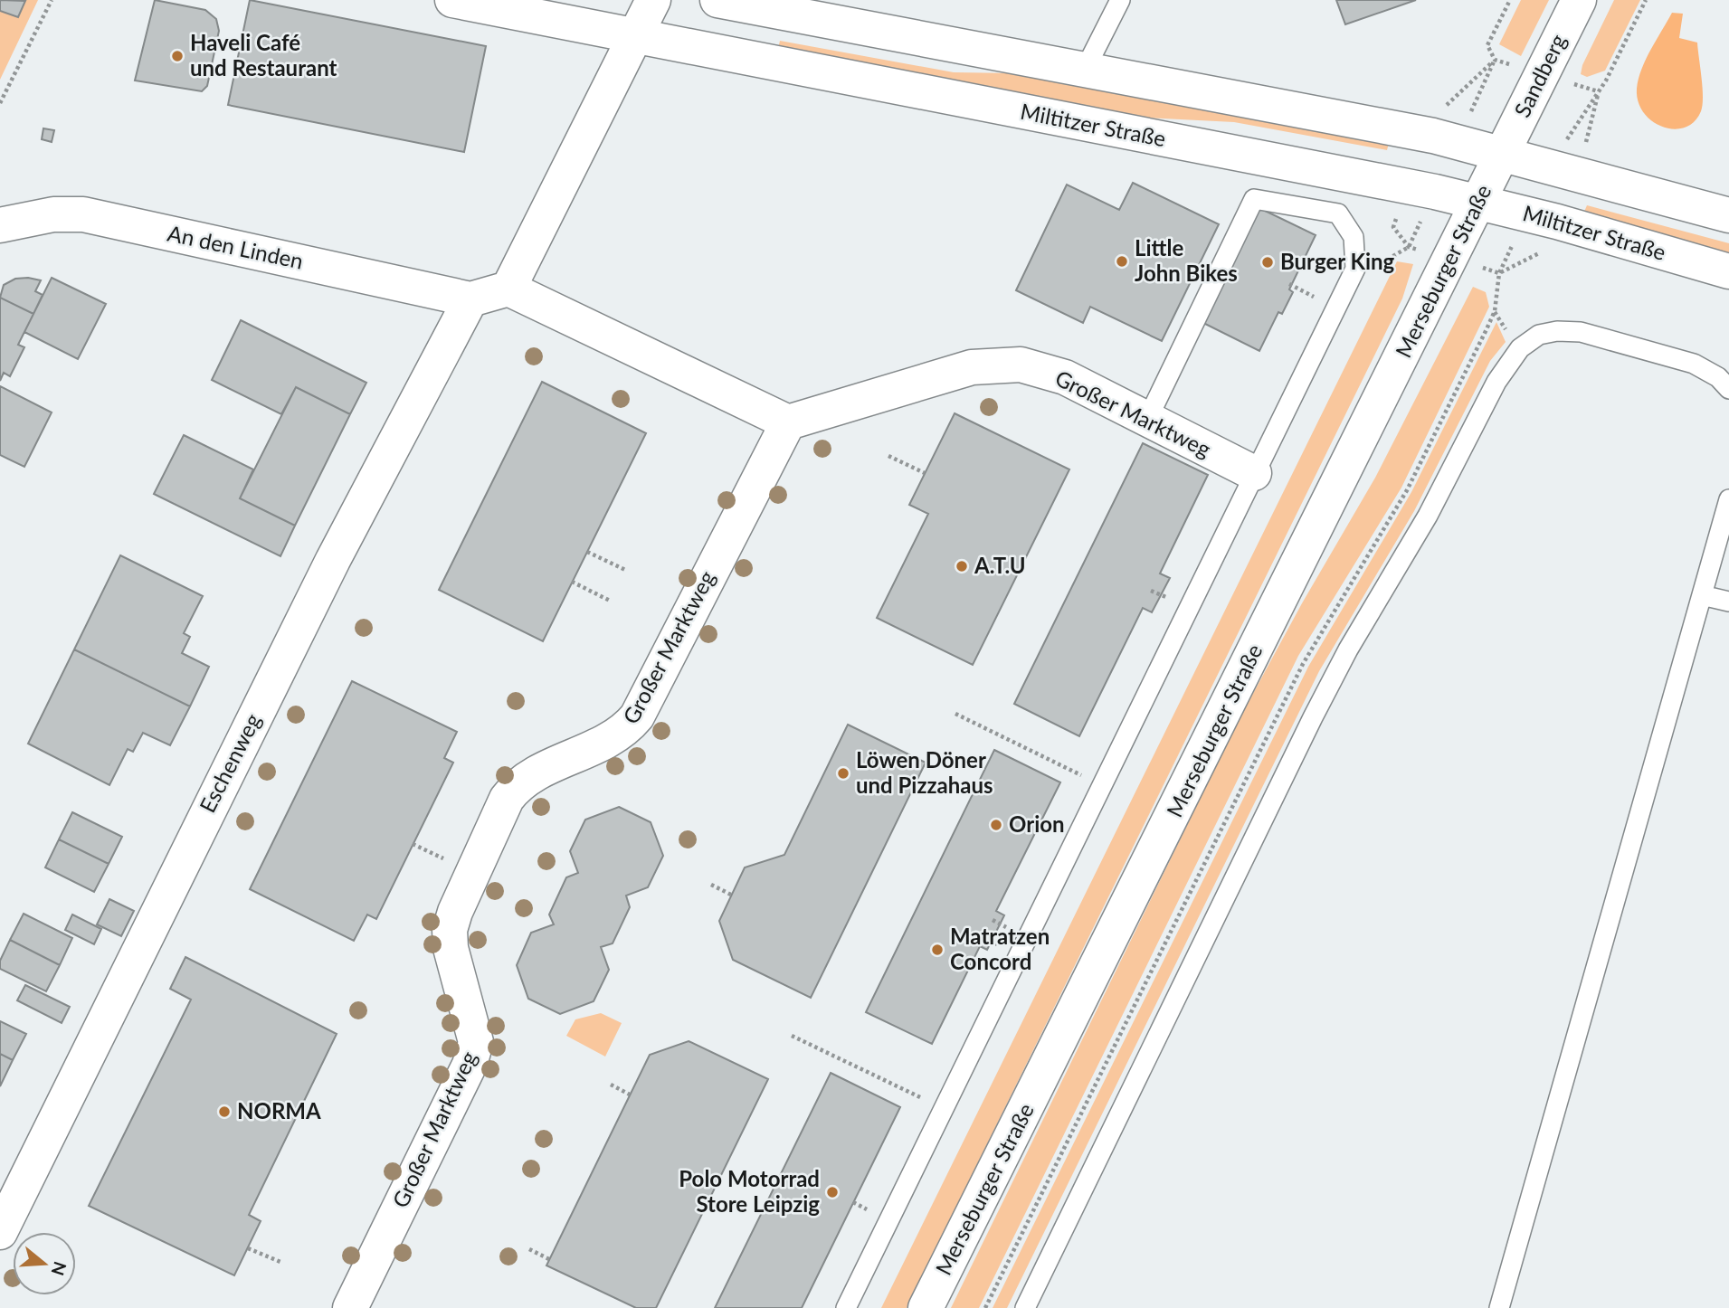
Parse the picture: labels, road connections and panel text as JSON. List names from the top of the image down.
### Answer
{
  "streets": {
    "street": [
      "Sandberg",
      "Miltitzer Straße",
      "An den Linden",
      "Merseburger Straße",
      "Großer Marktweg",
      "Eschenweg"
    ]
  },
  "crossings": [
    ["Sandberg", "Merseburger Straße"],
    ["Miltitzer Straße", "Merseburger Straße"],
    ["An den Linden", "Eschenweg"]
  ],
  "places": [
    "Haveli Café und Restaurant",
    "Little John Bikes",
    "Burger King",
    "A.T.U",
    "Löwen Döner und Pizzahaus",
    "Orion",
    "Matratzen Concord",
    "NORMA",
    "Polo Motorrad Store Leipzig"
  ],
  "north": "right"
}
